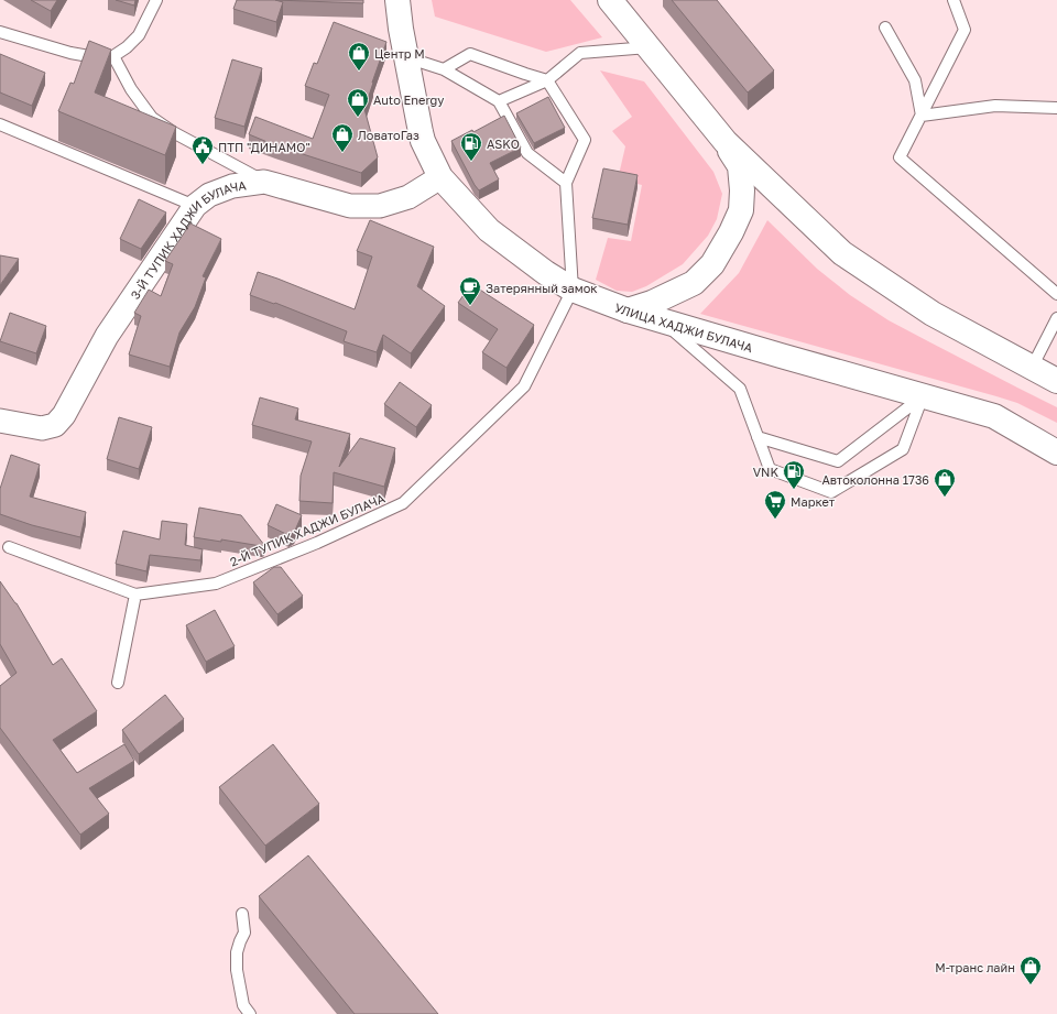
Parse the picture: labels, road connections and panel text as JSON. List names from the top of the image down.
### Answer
{
  "streets": {
    "main road": ["УЛИЦА ХАДЖИ БУЛАЧА"],
    "street": ["3-Й ТУПИК ХАДЖИ БУЛАЧА"],
    "lane": ["2-Й ТУПИК ХАДЖИ БУЛАЧА"]
  },
  "crossings": [
    ["3-Й ТУПИК ХАДЖИ БУЛАЧА", "УЛИЦА ХАДЖИ БУЛАЧА"],
    ["УЛИЦА ХАДЖИ БУЛАЧА", "2-Й ТУПИК ХАДЖИ БУЛАЧА"]
  ],
  "places": {
    "shop": [
      "Центр М",
      "Auto Energy",
      "ЛоватоГаз",
      "Автоколонна 1736",
      "М-транс лайн"
    ],
    "fuel station": ["ASKO", "VNK"],
    "public building": ["ПТП \"ДИНАМО\""],
    "cafe": ["Затерянный замок"],
    "supermarket": ["Маркет"]
  }
}
